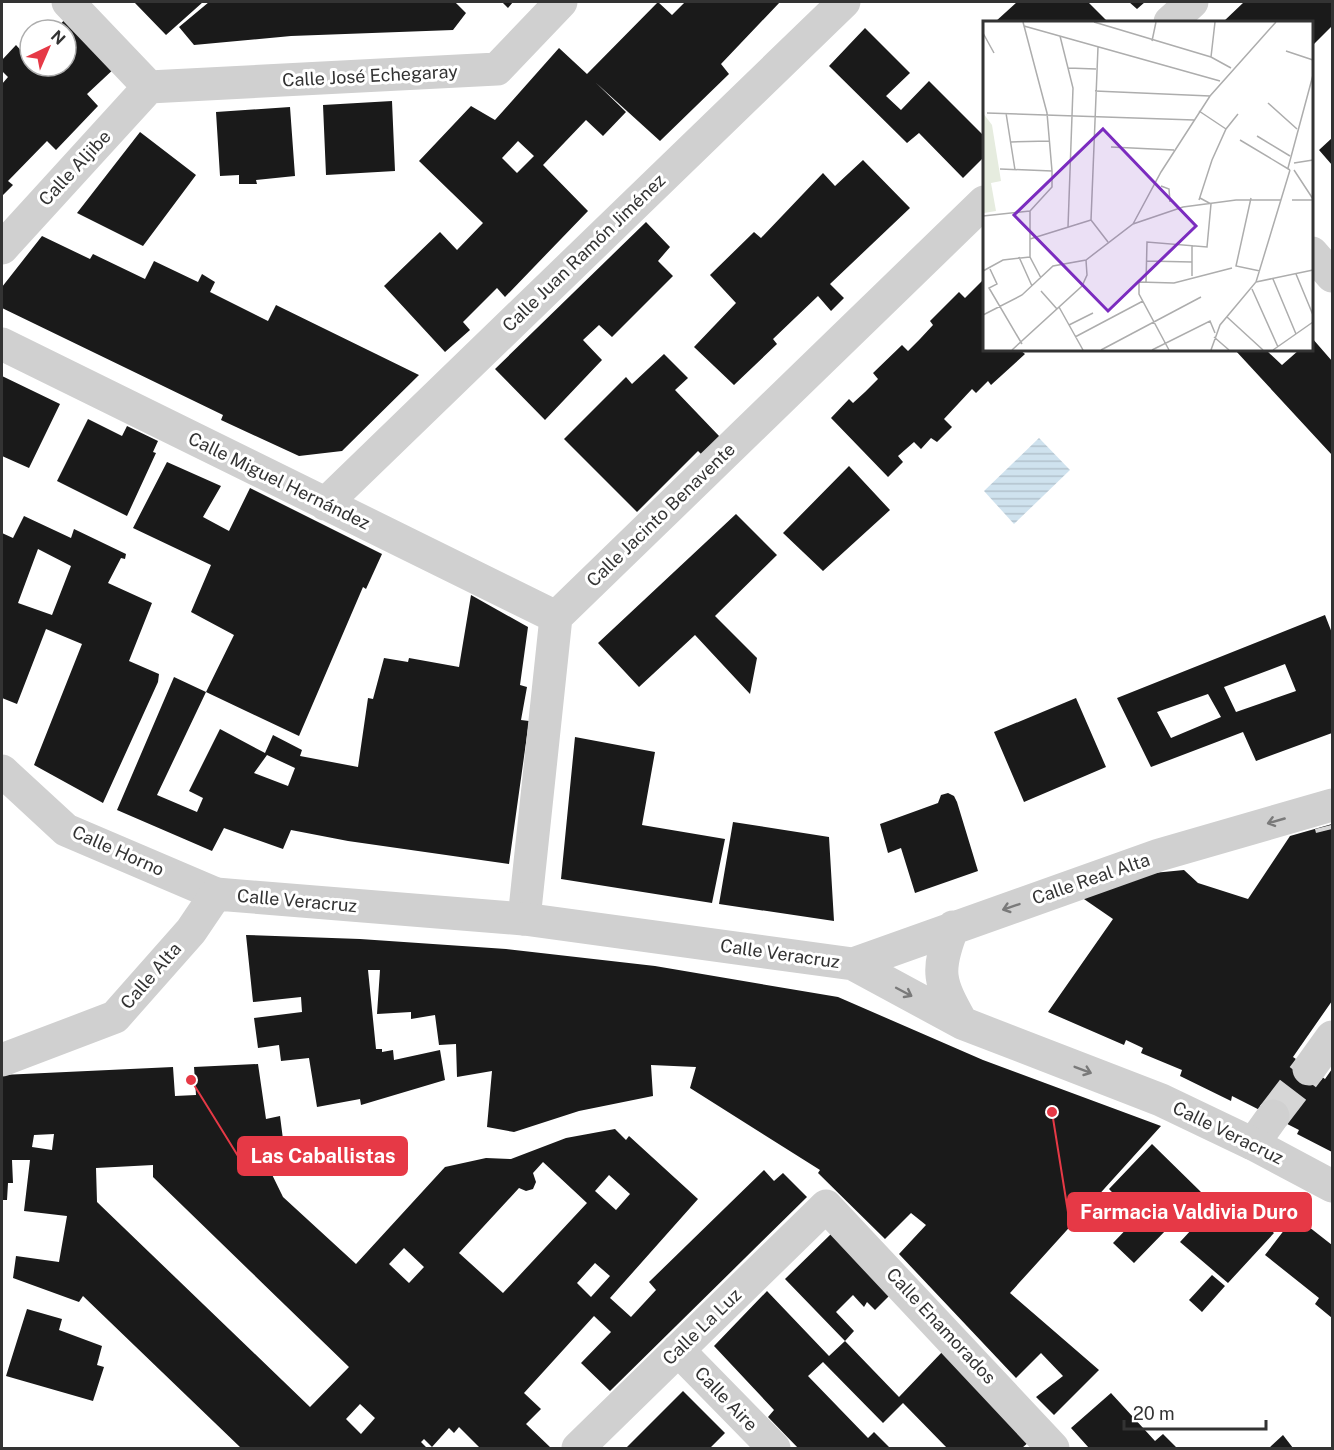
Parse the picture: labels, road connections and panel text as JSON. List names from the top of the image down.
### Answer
{
  "streets": {
    "street": [
      "Calle José Echegaray",
      "Calle Aljibe",
      "Calle Juan Ramón Jiménez",
      "Calle Miguel Hernández",
      "Calle Jacinto Benavente",
      "Calle Horno",
      "Calle Real Alta",
      "Calle Veracruz",
      "Calle Alta",
      "Calle Enamorados",
      "Calle La Luz",
      "Calle Aire"
    ]
  },
  "crossings": [
    ["Calle José Echegaray", "Calle Aljibe"],
    ["Calle Juan Ramón Jiménez", "Calle Miguel Hernández"],
    ["Calle Miguel Hernández", "Calle Jacinto Benavente"],
    ["Calle Horno", "Calle Veracruz"],
    ["Calle Horno", "Calle Alta"],
    ["Calle Real Alta", "Calle Veracruz"],
    ["Calle Veracruz", "Calle Alta"],
    ["Calle Enamorados", "Calle La Luz"],
    ["Calle La Luz", "Calle Aire"]
  ],
  "one_way": ["Calle Real Alta", "Calle Veracruz"],
  "places": ["Las Caballistas", "Farmacia Valdivia Duro"],
  "scale_bar": "20 m",
  "north": "top right"
}
